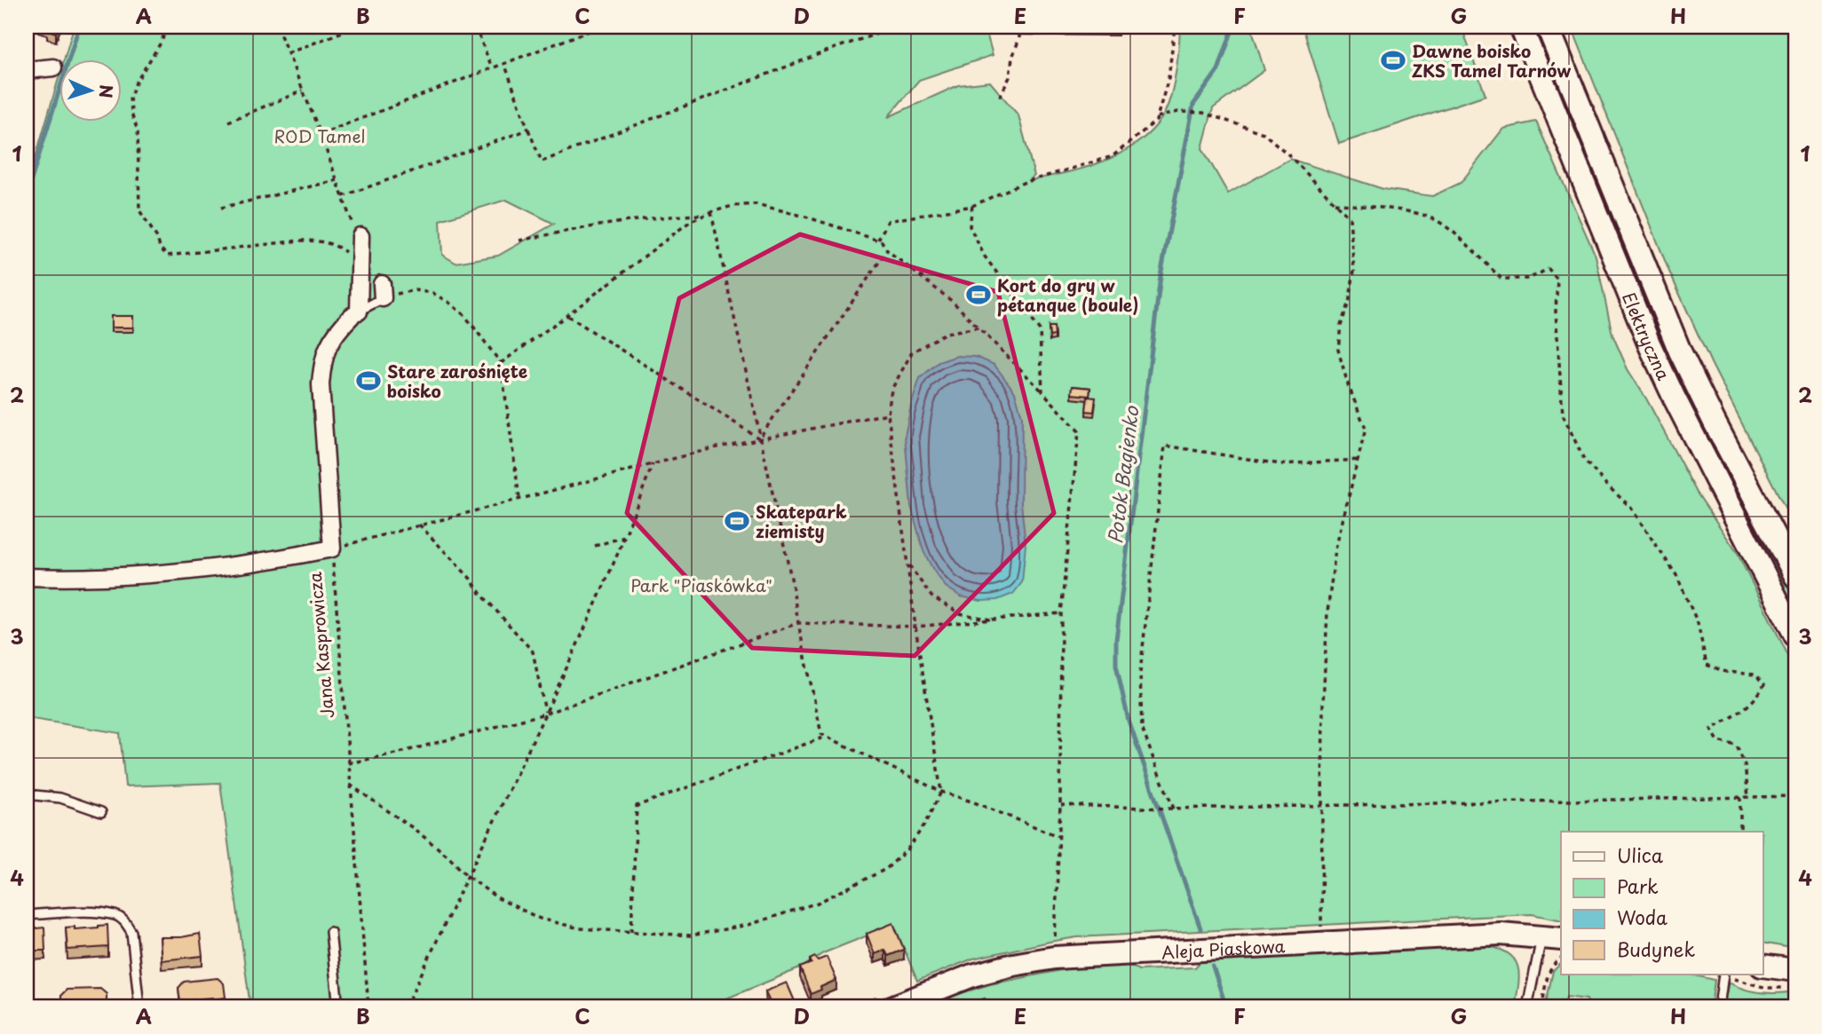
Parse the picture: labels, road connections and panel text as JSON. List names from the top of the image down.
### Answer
{
  "streets": {
    "main road": ["Elektryczna", "Aleja Piaskowa"],
    "street": ["Jana Kasprowicza"]
  },
  "water": ["Potok Bagienko"],
  "parks": ["ROD Tamel", "Park \"Piaskówka\""],
  "places": {
    "sports": [
      "Dawne boisko ZKS Tamel Tarnów",
      "Kort do gry w pétanque (boule)",
      "Stare zarośnięte boisko",
      "Skatepark ziemisty"
    ]
  },
  "legend": [
    "Ulica",
    "Park",
    "Woda",
    "Budynek"
  ],
  "north": "right",
  "grid": {
    "columns": [
      "A",
      "B",
      "C",
      "D",
      "E",
      "F",
      "G",
      "H"
    ],
    "rows": [
      "1",
      "2",
      "3",
      "4"
    ]
  }
}
